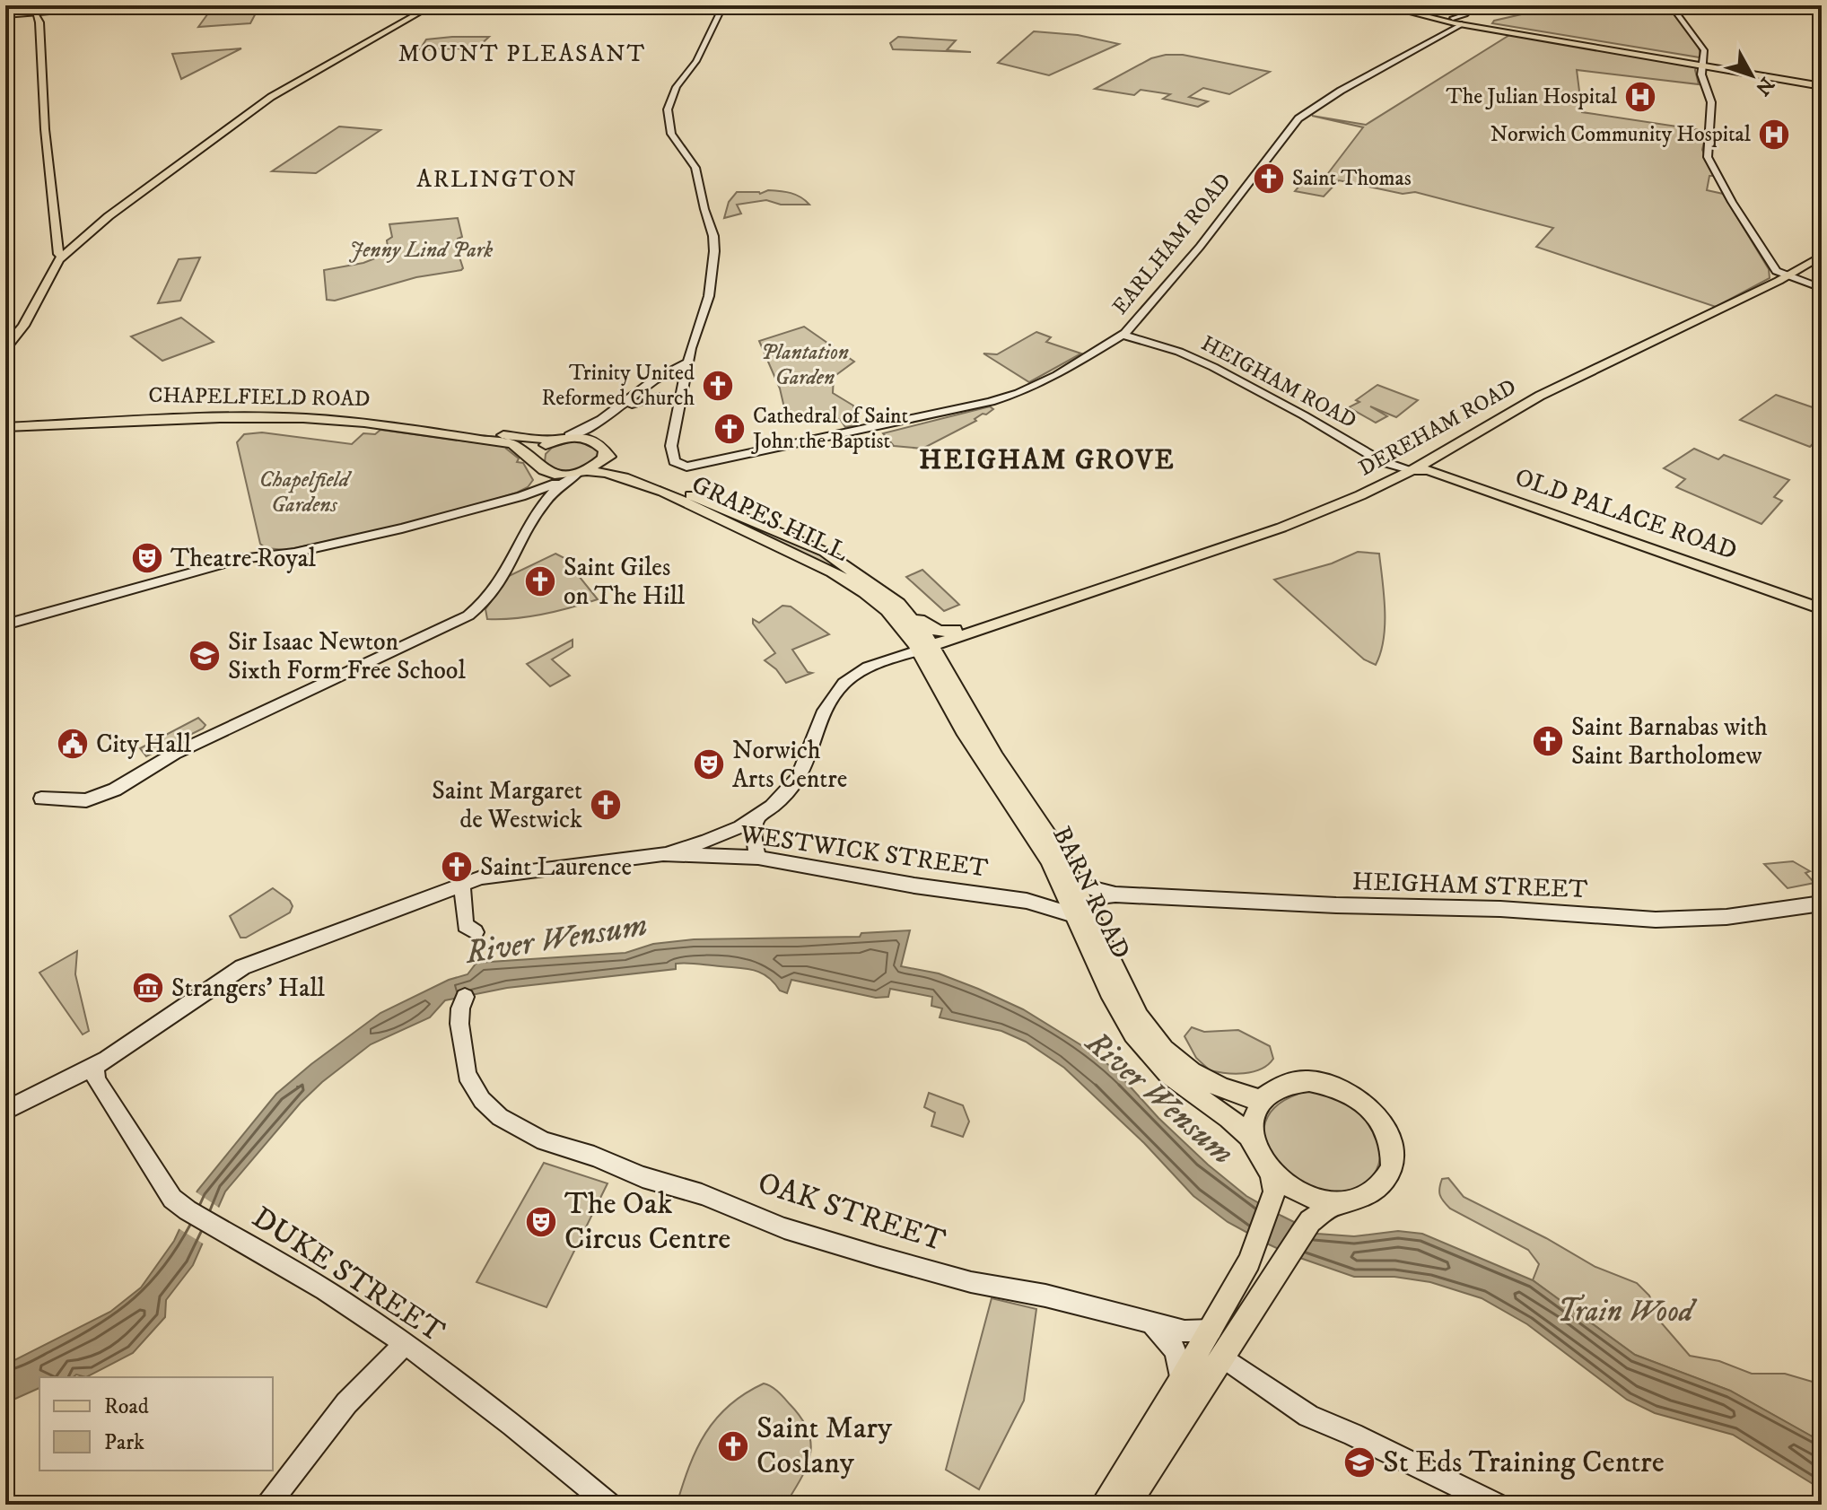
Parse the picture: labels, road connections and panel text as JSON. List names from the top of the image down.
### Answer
{
  "streets": {
    "main road": [
      "CHAPELFIELD ROAD",
      "DEREHAM ROAD",
      "OLD PALACE ROAD",
      "GRAPES HILL",
      "BARN ROAD"
    ],
    "street": [
      "EARLHAM ROAD",
      "HEIGHAM ROAD",
      "WESTWICK STREET",
      "HEIGHAM STREET",
      "OAK STREET",
      "DUKE STREET"
    ]
  },
  "crossings": [
    ["EARLHAM ROAD", "HEIGHAM ROAD"],
    ["HEIGHAM ROAD", "DEREHAM ROAD"],
    ["HEIGHAM ROAD", "OLD PALACE ROAD"],
    ["CHAPELFIELD ROAD", "GRAPES HILL"],
    ["DEREHAM ROAD", "OLD PALACE ROAD"],
    ["DEREHAM ROAD", "GRAPES HILL"],
    ["DEREHAM ROAD", "BARN ROAD"],
    ["GRAPES HILL", "BARN ROAD"],
    ["WESTWICK STREET", "HEIGHAM STREET"],
    ["WESTWICK STREET", "BARN ROAD"],
    ["WESTWICK STREET", "DUKE STREET"],
    ["HEIGHAM STREET", "BARN ROAD"]
  ],
  "districts": ["MOUNT PLEASANT", "ARLINGTON", "HEIGHAM GROVE"],
  "water": ["River Wensum"],
  "parks": [
    "Jenny Lind Park",
    "Plantation Garden",
    "Chapelfield Gardens",
    "Train Wood"
  ],
  "places": {
    "hospital": ["The Julian Hospital", "Norwich Community Hospital"],
    "church": [
      "Saint Thomas",
      "Trinity United Reformed Church",
      "Cathedral of Saint John the Baptist",
      "Saint Giles on The Hill",
      "Saint Barnabas with Saint Bartholomew",
      "Saint Margaret de Westwick",
      "Saint Laurence",
      "Saint Mary Coslany"
    ],
    "theatre": ["Theatre Royal", "Norwich Arts Centre", "The Oak Circus Centre"],
    "school or university": ["Sir Isaac Newton Sixth Form Free School", "St Eds Training Centre"],
    "public building": ["City Hall"],
    "museum": ["Strangers' Hall"]
  },
  "legend": ["Road", "Park"],
  "north": "bottom right"
}
